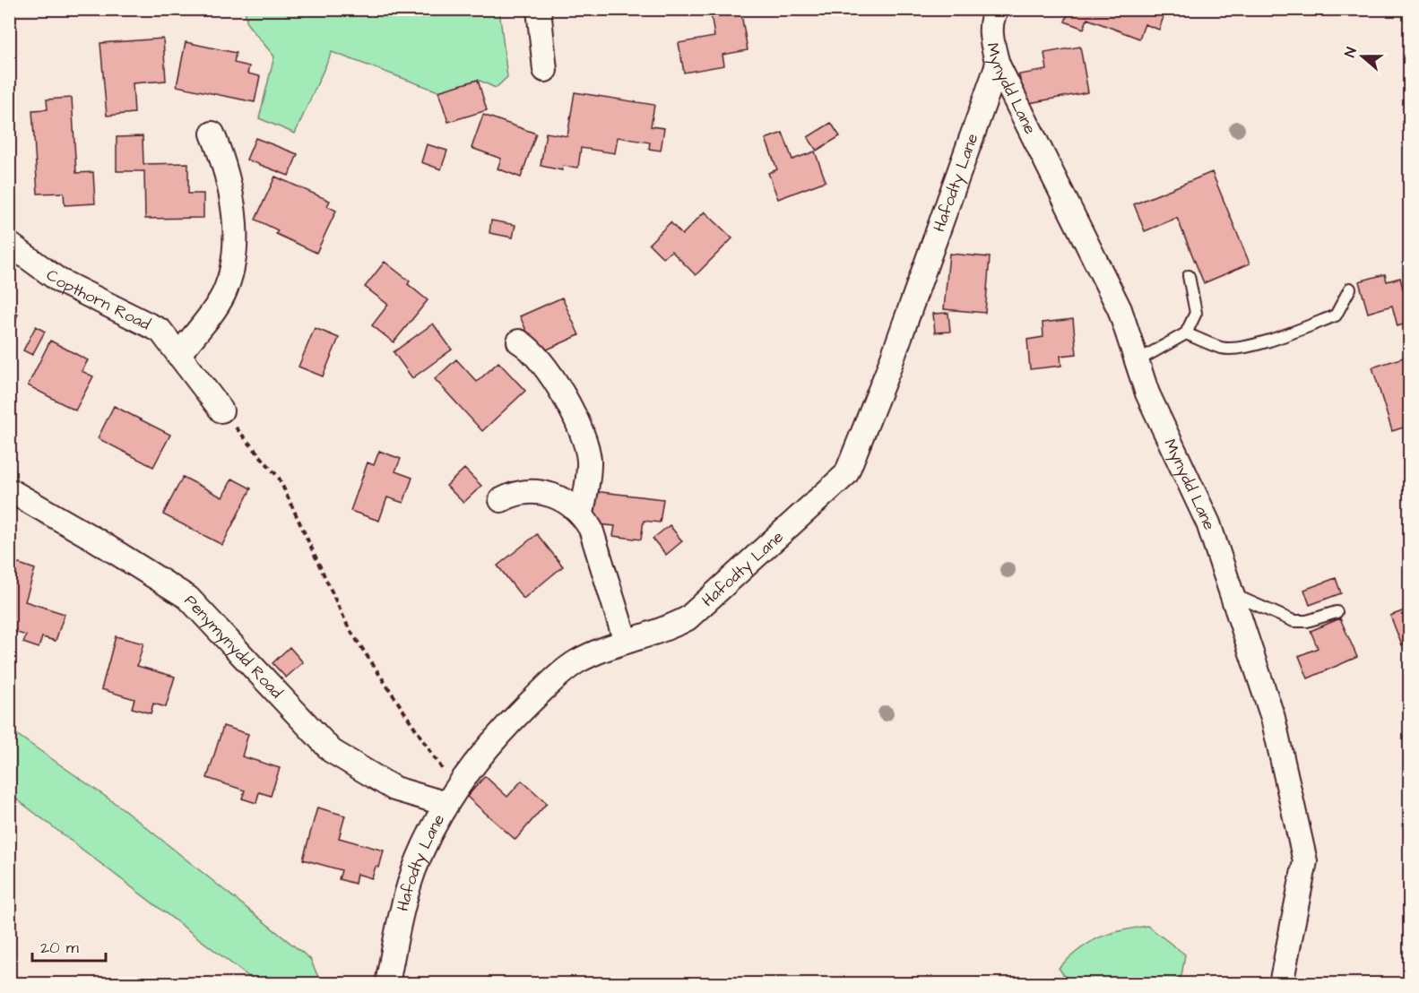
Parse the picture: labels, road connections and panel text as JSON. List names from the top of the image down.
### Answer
{
  "streets": {
    "street": [
      "Mynydd Lane",
      "Hafodty Lane",
      "Copthorn Road",
      "Penymynydd Road"
    ]
  },
  "crossings": [
    ["Mynydd Lane", "Hafodty Lane"],
    ["Hafodty Lane", "Penymynydd Road"]
  ],
  "scale_bar": "20 m",
  "north": "left"
}
